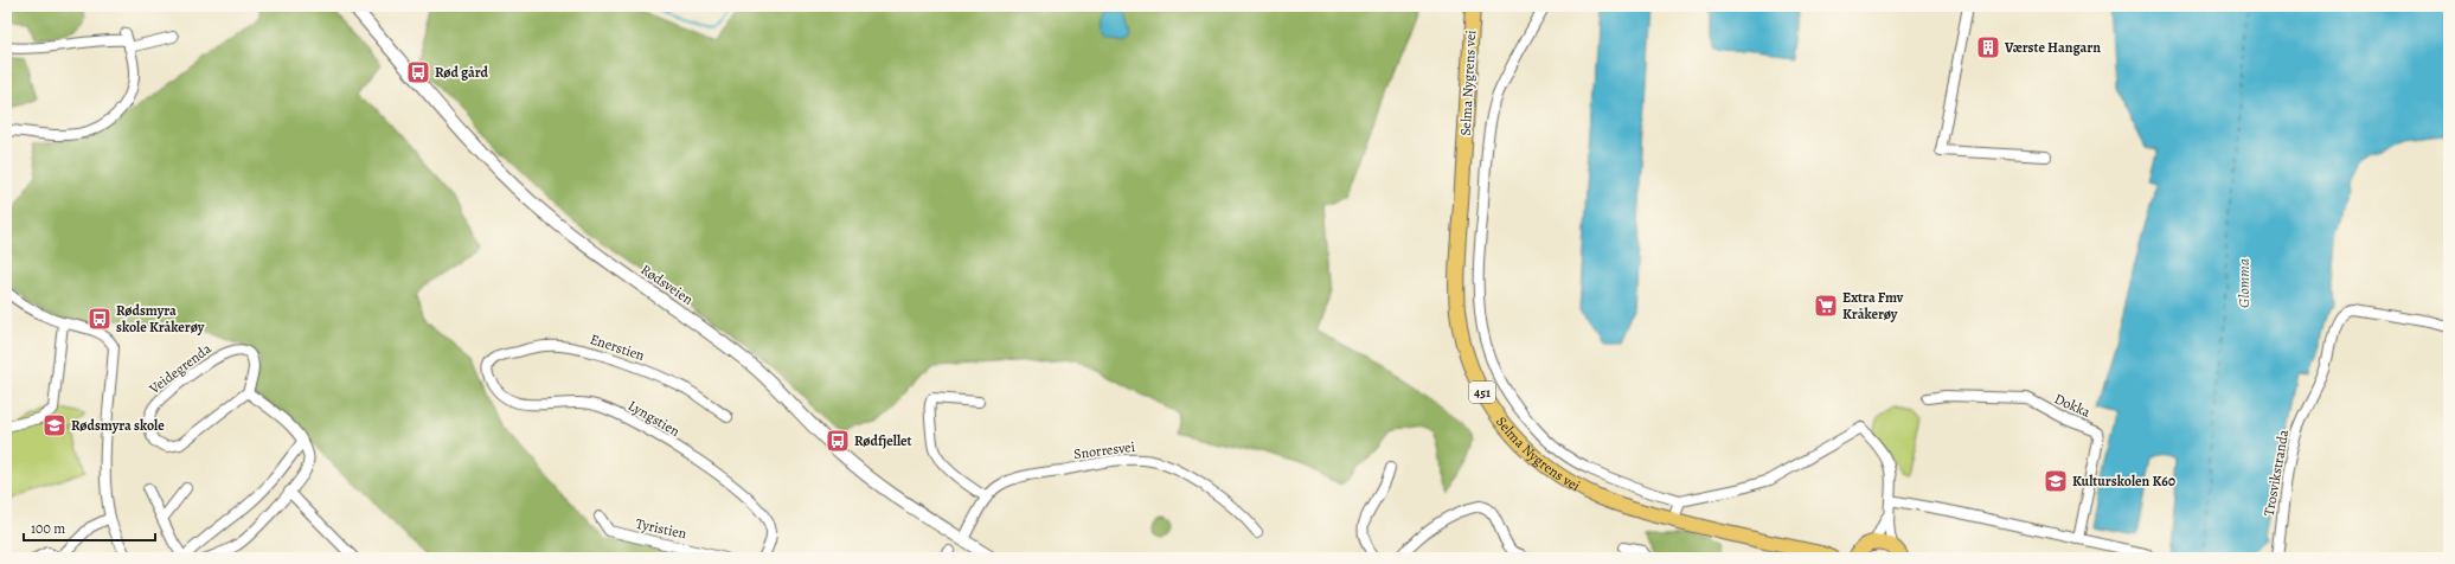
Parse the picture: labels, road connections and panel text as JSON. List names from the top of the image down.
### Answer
{
  "streets": {
    "main road": ["Selma Nygrens vei", "451"],
    "street": [
      "Rødsveien",
      "Enerstien",
      "Veidegrenda",
      "Dokka",
      "Lyngstien",
      "Snorresvei",
      "Trosvikstranda",
      "Tyristien"
    ]
  },
  "crossings": [
    ["Rødsveien", "Snorresvei"],
    ["Enerstien", "Lyngstien"]
  ],
  "water": ["Glomma"],
  "places": {
    "building": ["Værste Hangarn"],
    "bus stop": ["Rød gård", "Rødsmyra skole Kråkerøy", "Rødfjellet"],
    "supermarket": ["Extra Fmv Kråkerøy"],
    "school or university": ["Rødsmyra skole", "Kulturskolen K60"]
  },
  "scale_bar": "100 m"
}
